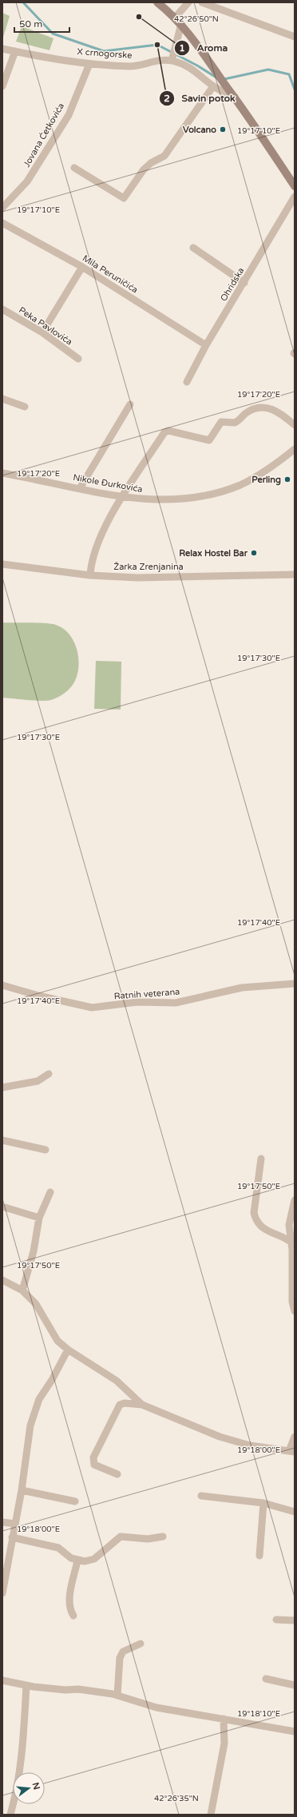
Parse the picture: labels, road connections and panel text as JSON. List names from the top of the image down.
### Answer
{
  "streets": {
    "street": [
      "X crnogorske",
      "Jovana Ćetkovića",
      "Mila Peruničića",
      "Ohridska",
      "Peka Pavlovića",
      "Nikole Đurkovića",
      "Žarka Zrenjanina",
      "Ratnih veterana"
    ]
  },
  "crossings": [
    ["X crnogorske", "Jovana Ćetkovića"],
    ["Mila Peruničića", "Ohridska"]
  ],
  "places": [
    "Aroma",
    "Savin potok",
    "Volcano",
    "Perling",
    "Relax Hostel Bar"
  ],
  "scale_bar": "50 m",
  "north": "right",
  "coordinates": [
    "42°26'50\"N",
    "19°17'10\"E",
    "19°17'20\"E",
    "19°17'30\"E",
    "19°17'40\"E",
    "19°17'50\"E",
    "19°18'00\"E",
    "19°18'10\"E",
    "42°26'35\"N"
  ]
}
